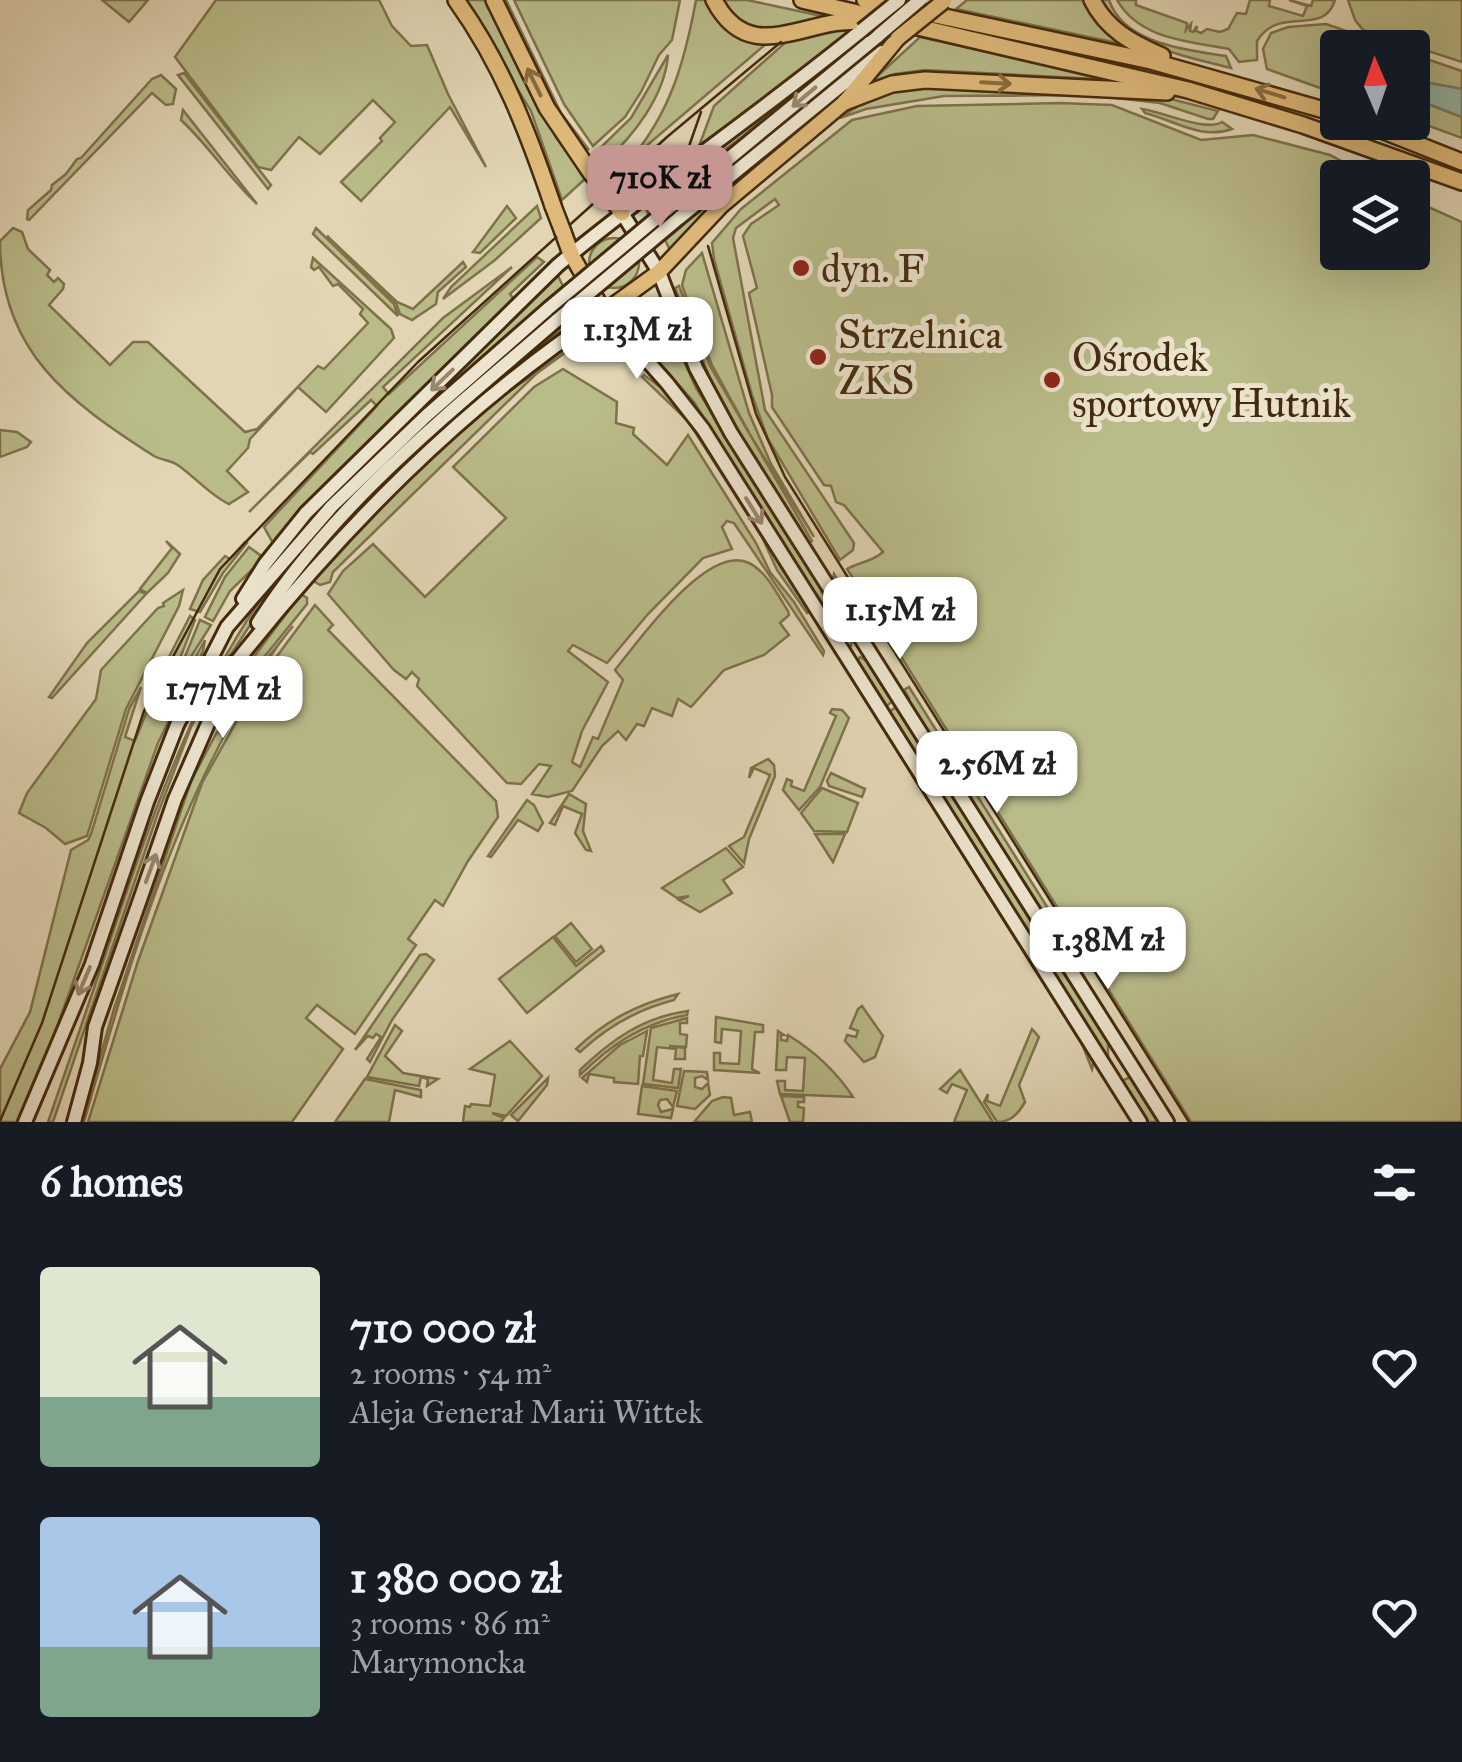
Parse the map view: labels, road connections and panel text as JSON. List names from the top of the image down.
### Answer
{
  "places": ["dyn. F", "Strzelnica ZKS", "Ośrodek sportowy Hutnik"],
  "north": "top",
  "page": {
    "price": [
      "710K zł",
      "1.13M zł",
      "1.15M zł",
      "1.77M zł",
      "2.56M zł",
      "1.38M zł"
    ],
    "heading": "6 homes",
    "list": [
      {
        "name": "710 000 zł",
        "note": "2 rooms · 54 m² · Aleja Generał Marii Wittek"
      },
      {
        "name": "1 380 000 zł",
        "note": "3 rooms · 86 m² · Marymoncka"
      }
    ]
  }
}
